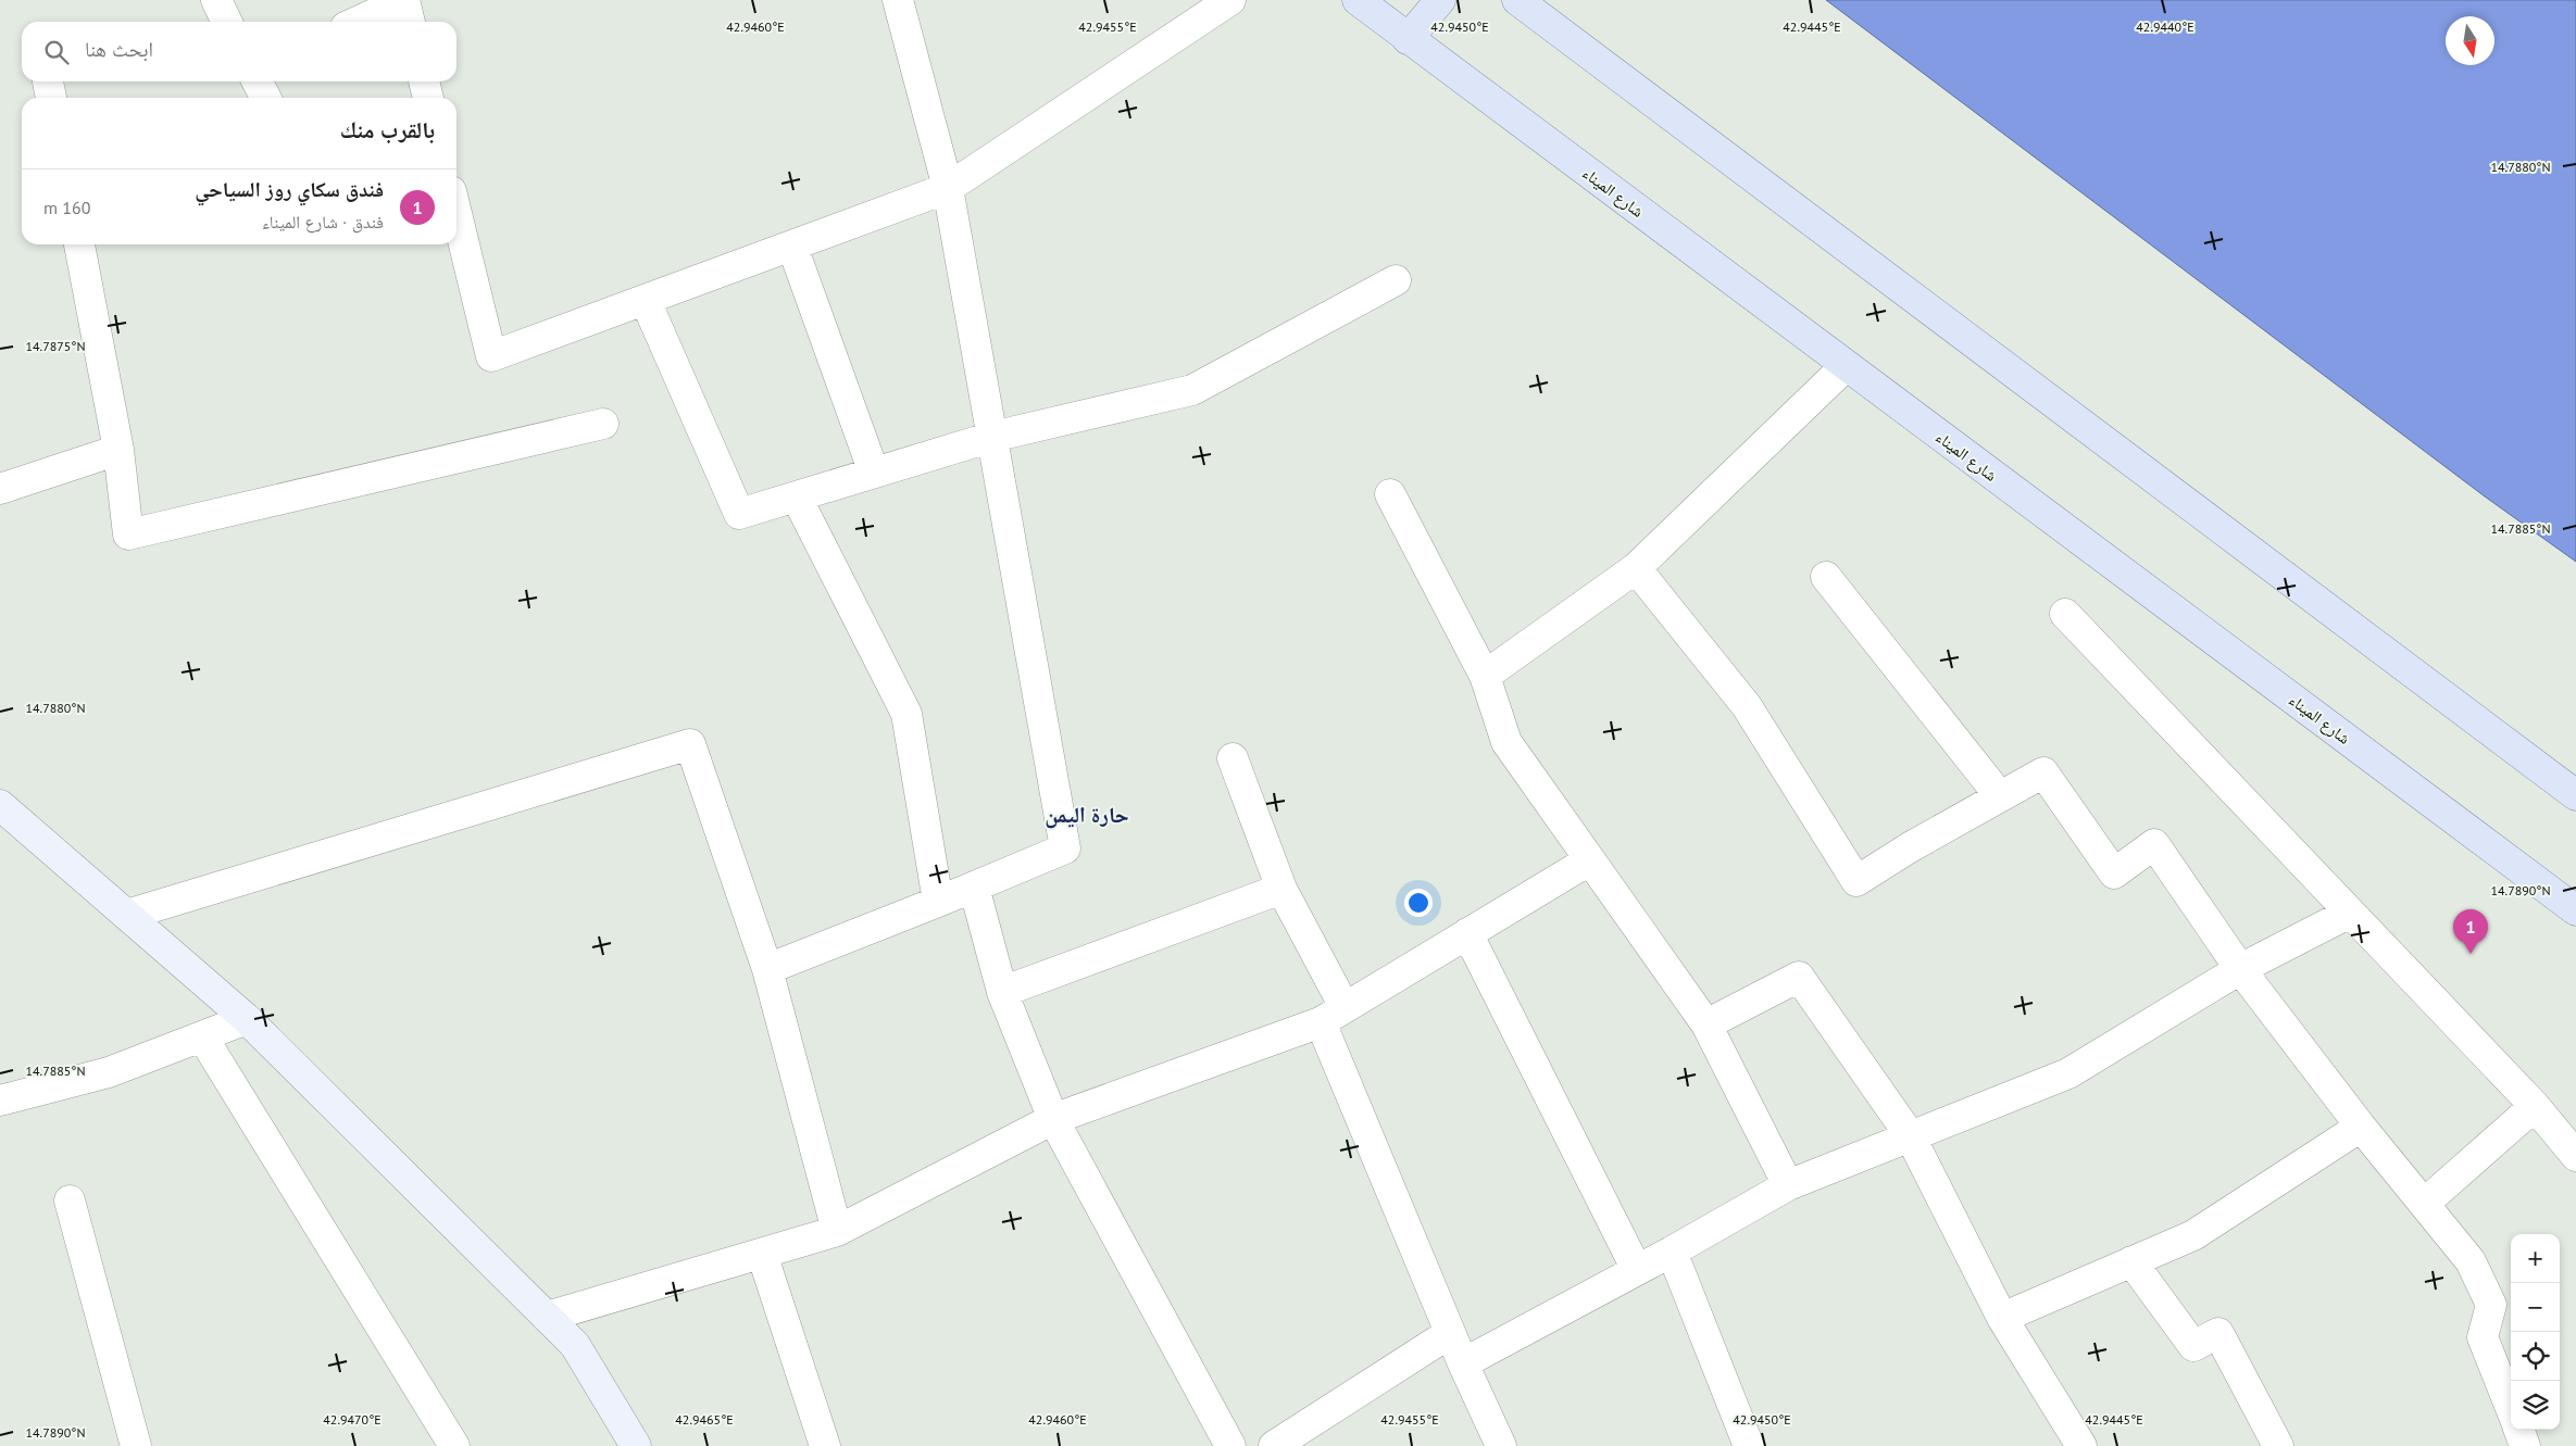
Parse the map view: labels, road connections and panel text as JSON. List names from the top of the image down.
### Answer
{
  "streets": {
    "main road": ["شارع الميناء"]
  },
  "districts": ["حارة اليمن"],
  "north": "bottom",
  "page": {
    "search": "ابحث هنا",
    "heading": "بالقرب منك",
    "list": [
      {
        "mark": "1",
        "name": "فندق سكاي روز السياحي",
        "note": "فندق · شارع الميناء",
        "value": "160 m"
      }
    ],
    "pins": "1",
    "map_buttons": ["+", "−"]
  },
  "coordinates": [
    "42.9460°E",
    "42.9455°E",
    "42.9450°E",
    "42.9445°E",
    "42.9440°E",
    "14.7880°N",
    "14.7875°N",
    "14.7885°N",
    "14.7890°N",
    "42.9470°E",
    "42.9465°E"
  ]
}
